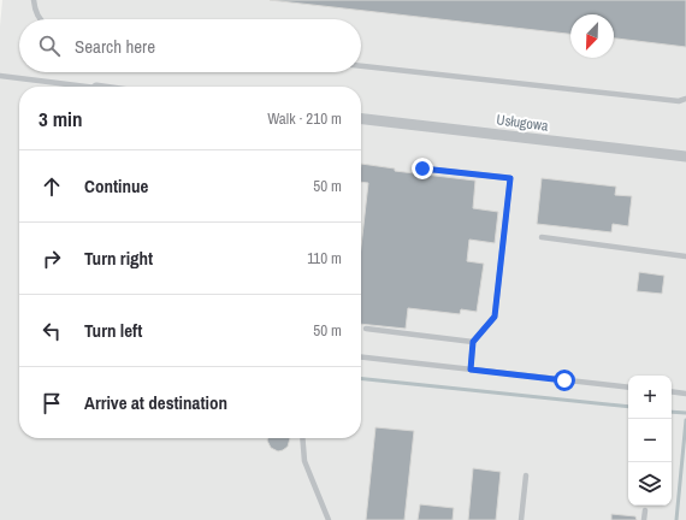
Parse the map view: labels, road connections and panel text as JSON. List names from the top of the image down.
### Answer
{
  "streets": {
    "street": ["Usługowa"]
  },
  "north": "bottom left",
  "page": {
    "search": "Search here",
    "heading": ["3 min", "Walk · 210 m"],
    "list": [
      ["Continue", "50 m"],
      ["Turn right", "110 m"],
      ["Turn left", "50 m"],
      "Arrive at destination"
    ],
    "map_buttons": ["+", "−"]
  }
}
